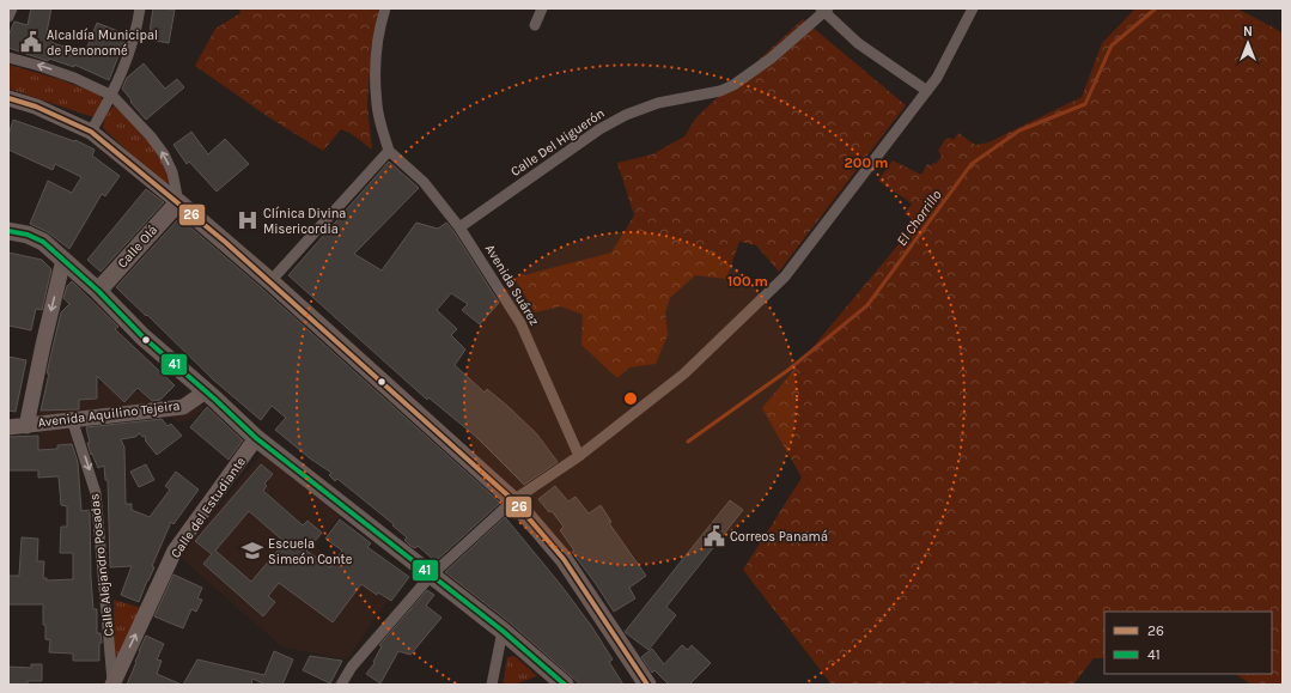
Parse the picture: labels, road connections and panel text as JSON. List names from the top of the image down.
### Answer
{
  "streets": {
    "main road": ["Calle Olá"],
    "street": [
      "Calle Del Higuerón",
      "Avenida Suárez",
      "Avenida Aquilino Tejeira",
      "Calle del Estudiante",
      "Calle Alejandro Posadas"
    ]
  },
  "crossings": [
    ["Calle Del Higuerón", "Avenida Suárez"],
    ["Avenida Aquilino Tejeira", "Calle Alejandro Posadas"],
    ["Calle del Estudiante", "Calle Alejandro Posadas"]
  ],
  "one_way": ["Calle del Estudiante", "Calle Alejandro Posadas"],
  "water": ["El Chorrillo"],
  "places": {
    "public building": ["Alcaldía Municipal de Penonomé", "Correos Panamá"],
    "hospital": ["Clínica Divina Misericordia"],
    "school or university": ["Escuela Simeón Conte"]
  },
  "lines": ["transit line 26", "transit line 41"],
  "legend": ["26", "41"],
  "north": "top",
  "rings": ["200 m", "100 m"]
}
